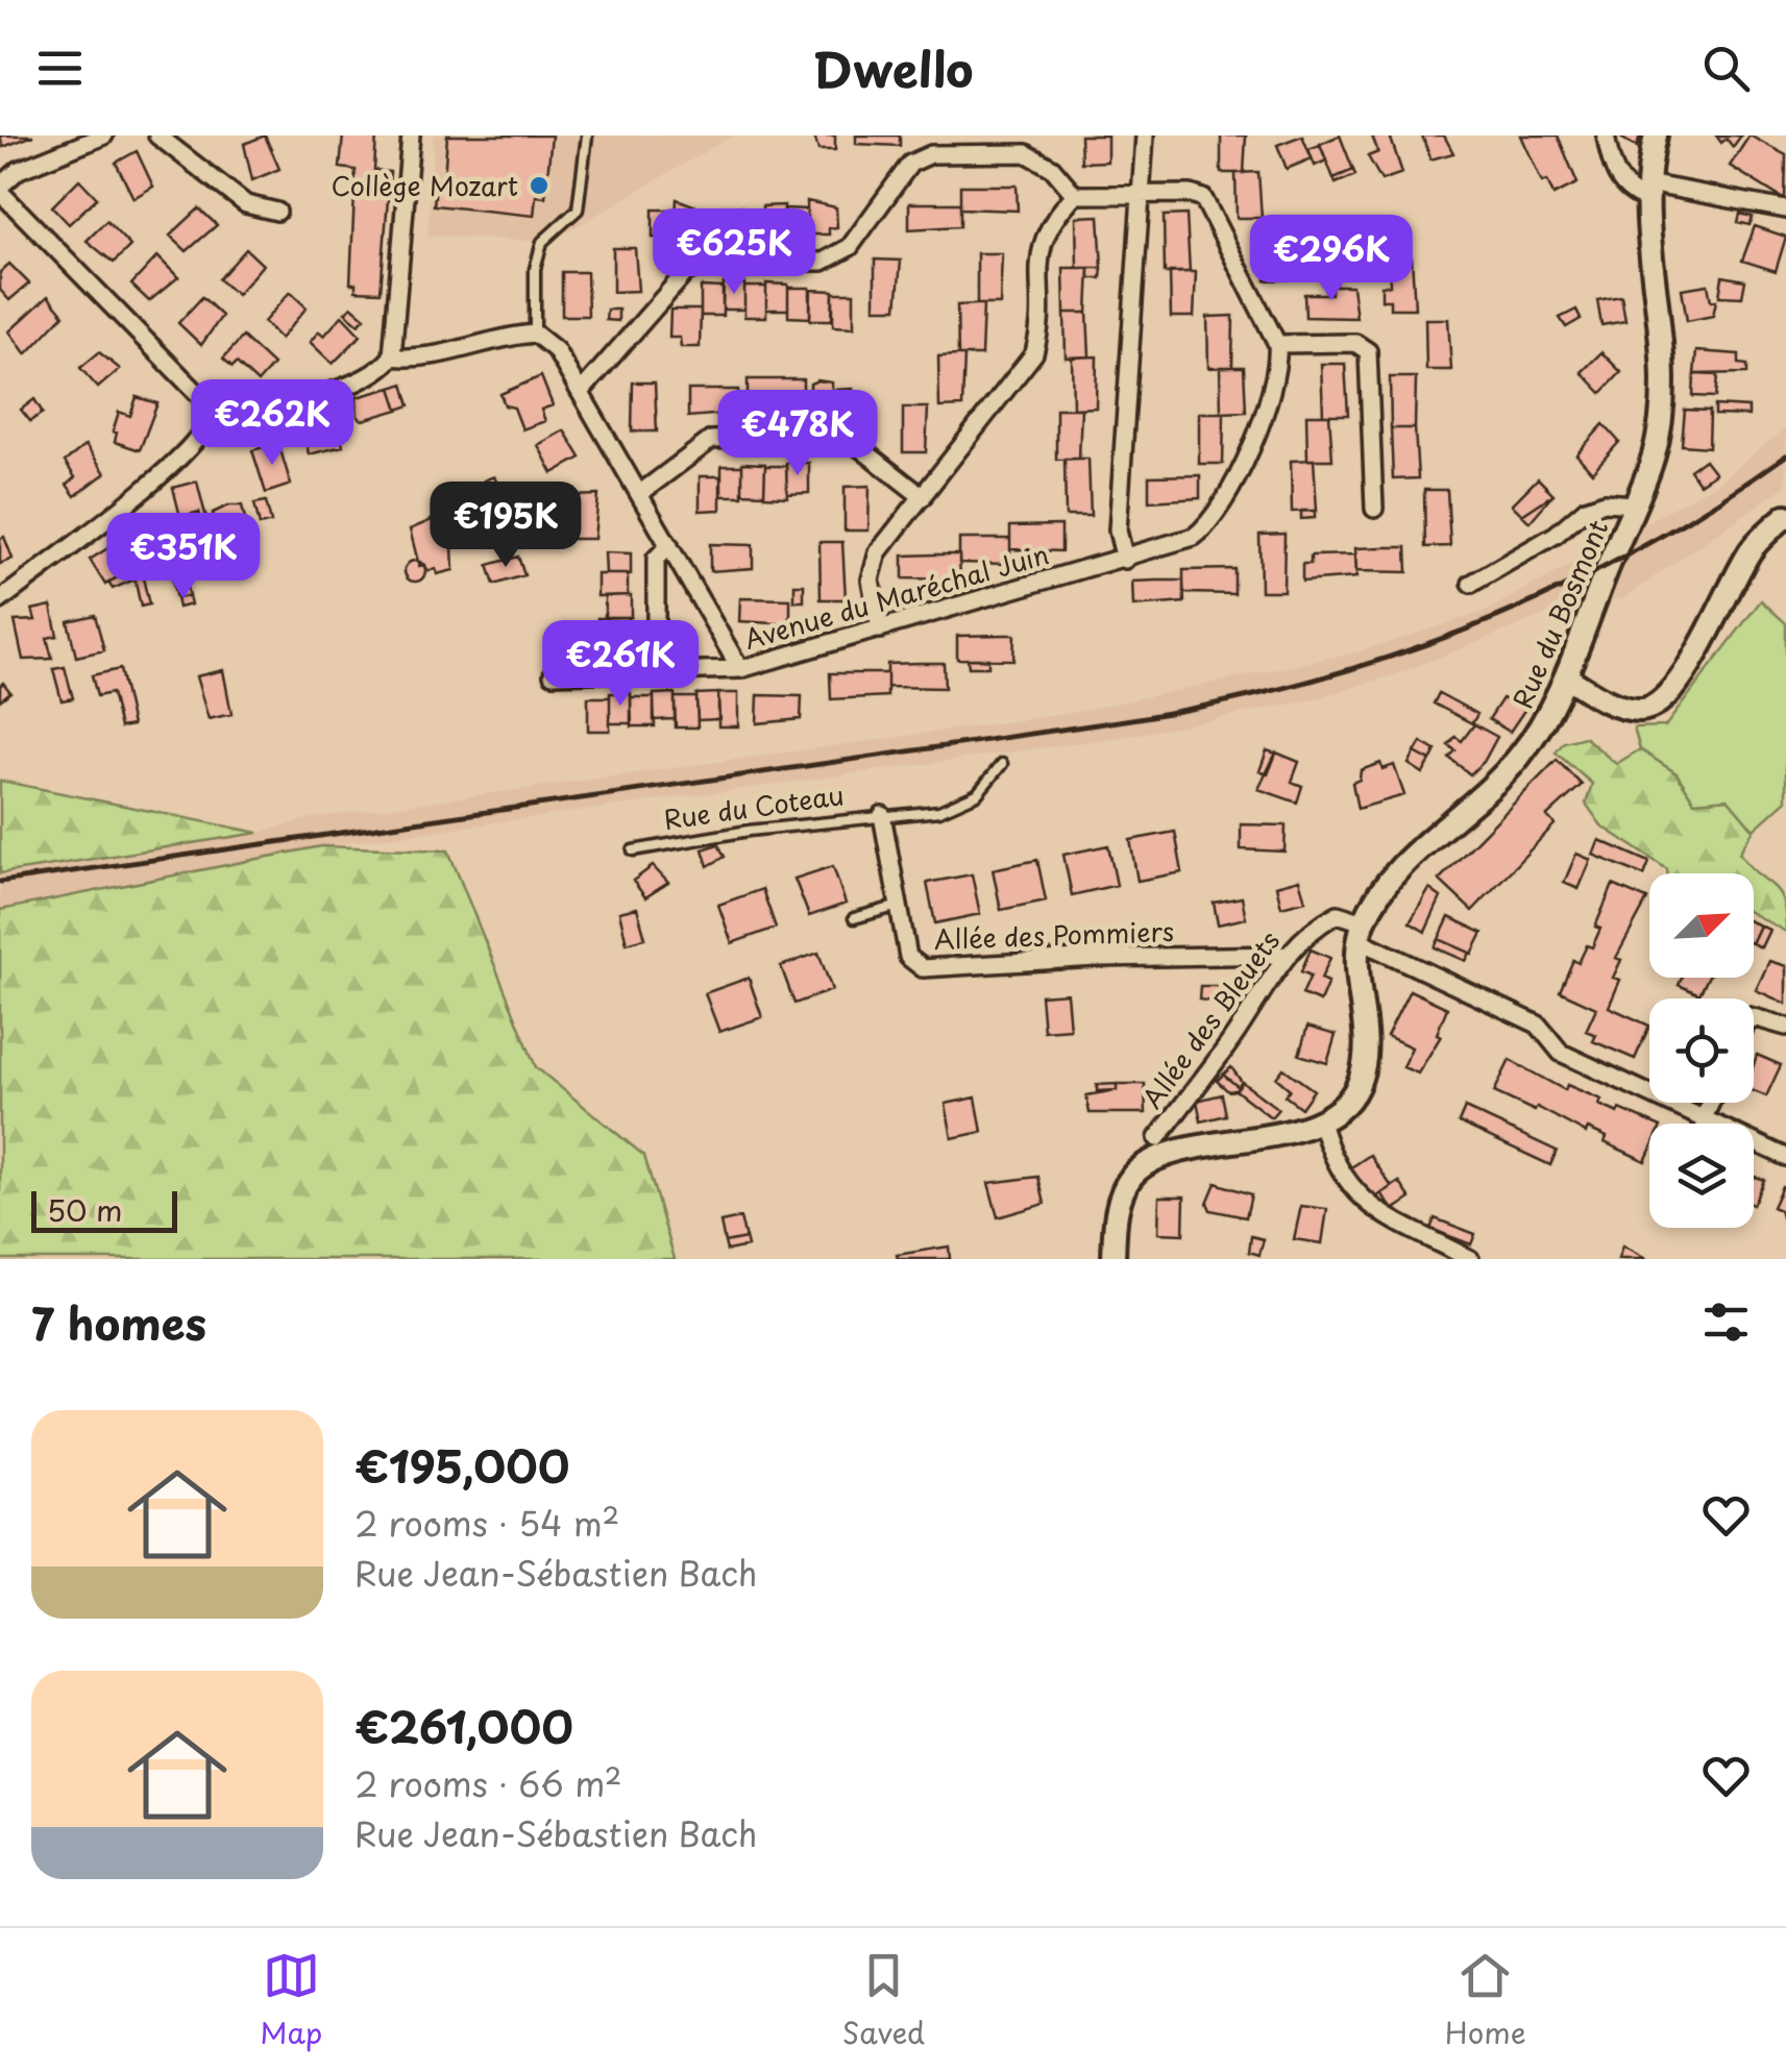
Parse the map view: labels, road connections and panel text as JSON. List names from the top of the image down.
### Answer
{
  "streets": {
    "street": [
      "Avenue du Maréchal Juin",
      "Rue du Bosmont",
      "Allée des Pommiers",
      "Allée des Bleuets"
    ],
    "lane": ["Rue du Coteau"]
  },
  "crossings": [
    ["Rue du Bosmont", "Allée des Bleuets"],
    ["Rue du Coteau", "Allée des Pommiers"],
    ["Allée des Pommiers", "Allée des Bleuets"]
  ],
  "places": ["Collège Mozart"],
  "scale_bar": "50 m",
  "north": "top right",
  "page": {
    "header": "Dwello",
    "price": [
      "€625K",
      "€296K",
      "€262K",
      "€478K",
      "€195K",
      "€351K",
      "€261K"
    ],
    "scale": "50 m",
    "heading": "7 homes",
    "list": [
      {
        "name": "€195,000",
        "note": "2 rooms · 54 m² · Rue Jean-Sébastien Bach"
      },
      {
        "name": "€261,000",
        "note": "2 rooms · 66 m² · Rue Jean-Sébastien Bach"
      }
    ],
    "tabs": ["Map", "Saved", "Home"]
  }
}
